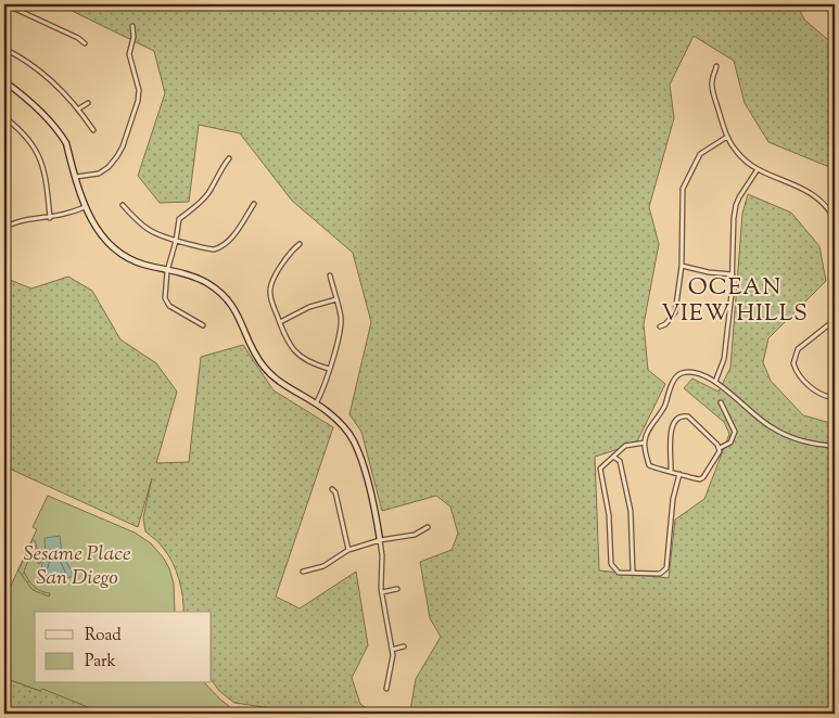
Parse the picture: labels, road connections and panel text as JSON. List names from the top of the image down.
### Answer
{
  "districts": ["OCEAN VIEW HILLS"],
  "parks": ["Sesame Place San Diego"],
  "legend": ["Road", "Park"]
}
